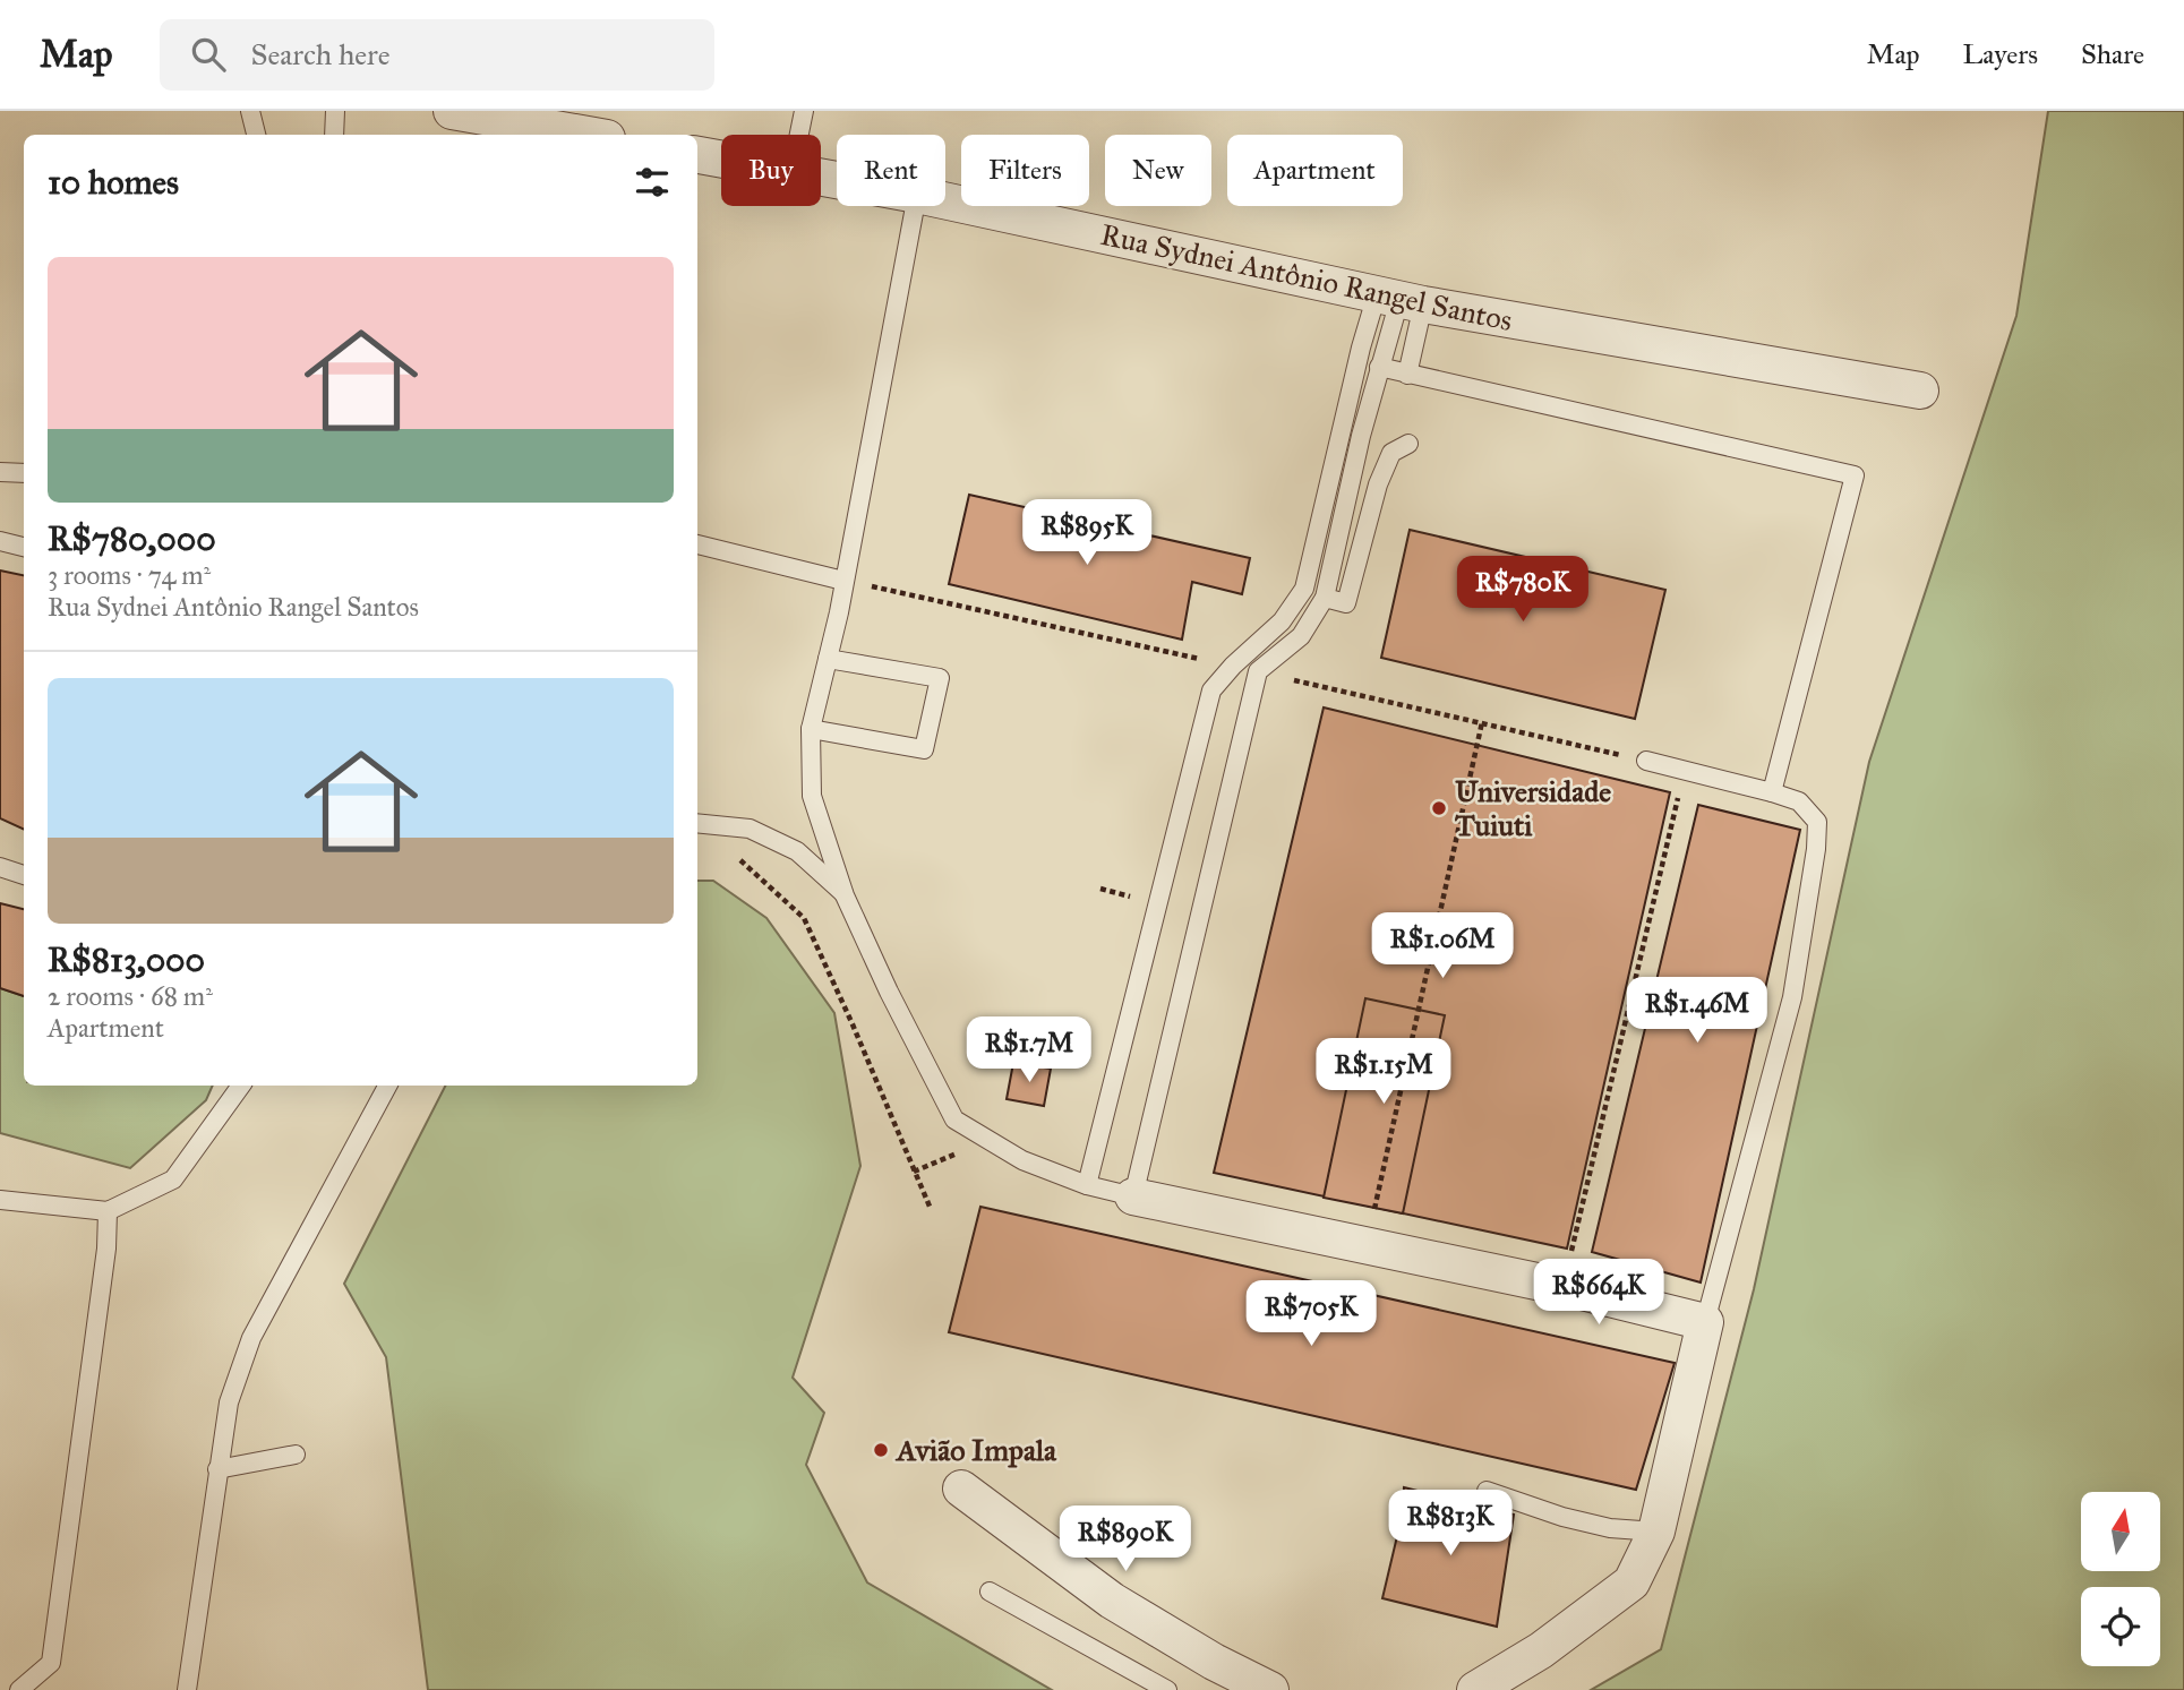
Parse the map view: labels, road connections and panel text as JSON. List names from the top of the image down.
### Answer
{
  "streets": {
    "street": ["Rua Sydnei Antônio Rangel Santos"]
  },
  "places": ["Universidade Tuiuti", "Avião Impala"],
  "north": "top",
  "page": {
    "header": "Map",
    "search": "Search here",
    "nav": ["Map", "Layers", "Share"],
    "chip": [
      "Buy",
      "Rent",
      "Filters",
      "New",
      "Apartment"
    ],
    "heading": "10 homes",
    "list": [
      {
        "name": "R$780,000",
        "note": "3 rooms · 74 m² · Rua Sydnei Antônio Rangel Santos"
      },
      {
        "name": "R$813,000",
        "note": "2 rooms · 68 m² · Apartment"
      }
    ],
    "price": [
      "R$895K",
      "R$780K",
      "R$1.06M",
      "R$1.46M",
      "R$1.7M",
      "R$1.15M",
      "R$664K",
      "R$705K",
      "R$813K",
      "R$890K"
    ]
  }
}
